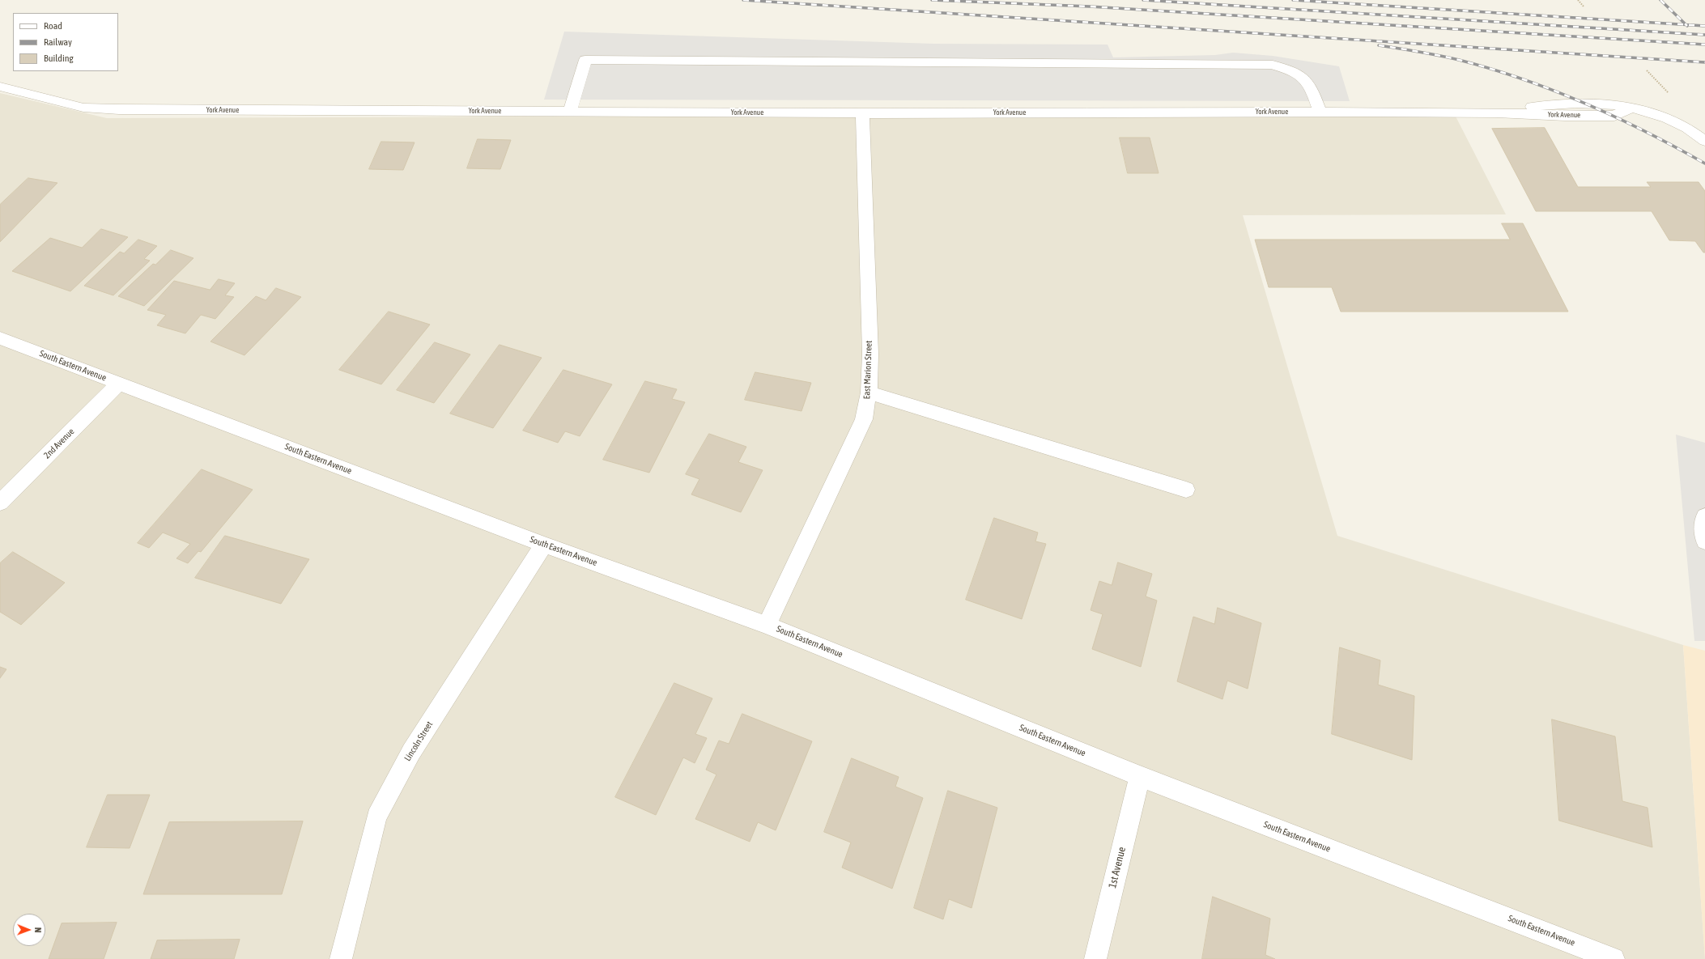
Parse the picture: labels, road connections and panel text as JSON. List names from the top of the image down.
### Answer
{
  "streets": {
    "street": [
      "York Avenue",
      "South Eastern Avenue",
      "East Marion Street",
      "2nd Avenue",
      "Lincoln Street",
      "1st Avenue"
    ]
  },
  "crossings": [
    ["York Avenue", "East Marion Street"],
    ["South Eastern Avenue", "East Marion Street"],
    ["South Eastern Avenue", "2nd Avenue"],
    ["South Eastern Avenue", "Lincoln Street"],
    ["South Eastern Avenue", "1st Avenue"]
  ],
  "legend": ["Road", "Railway", "Building"],
  "north": "right"
}
